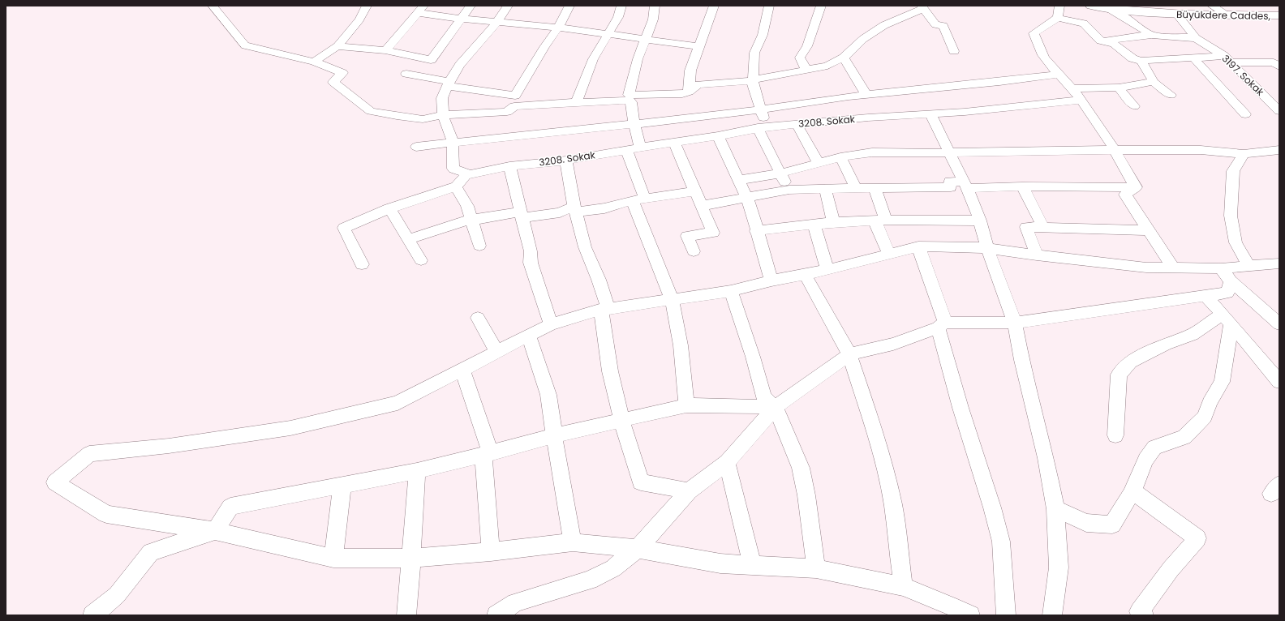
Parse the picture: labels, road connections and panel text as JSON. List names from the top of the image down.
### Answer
{
  "streets": {
    "street": ["Büyükdere Caddes,", "3197. Sokak", "3208. Sokak"]
  },
  "crossings": [
    ["Büyükdere Caddes,", "3197. Sokak"]
  ]
}
